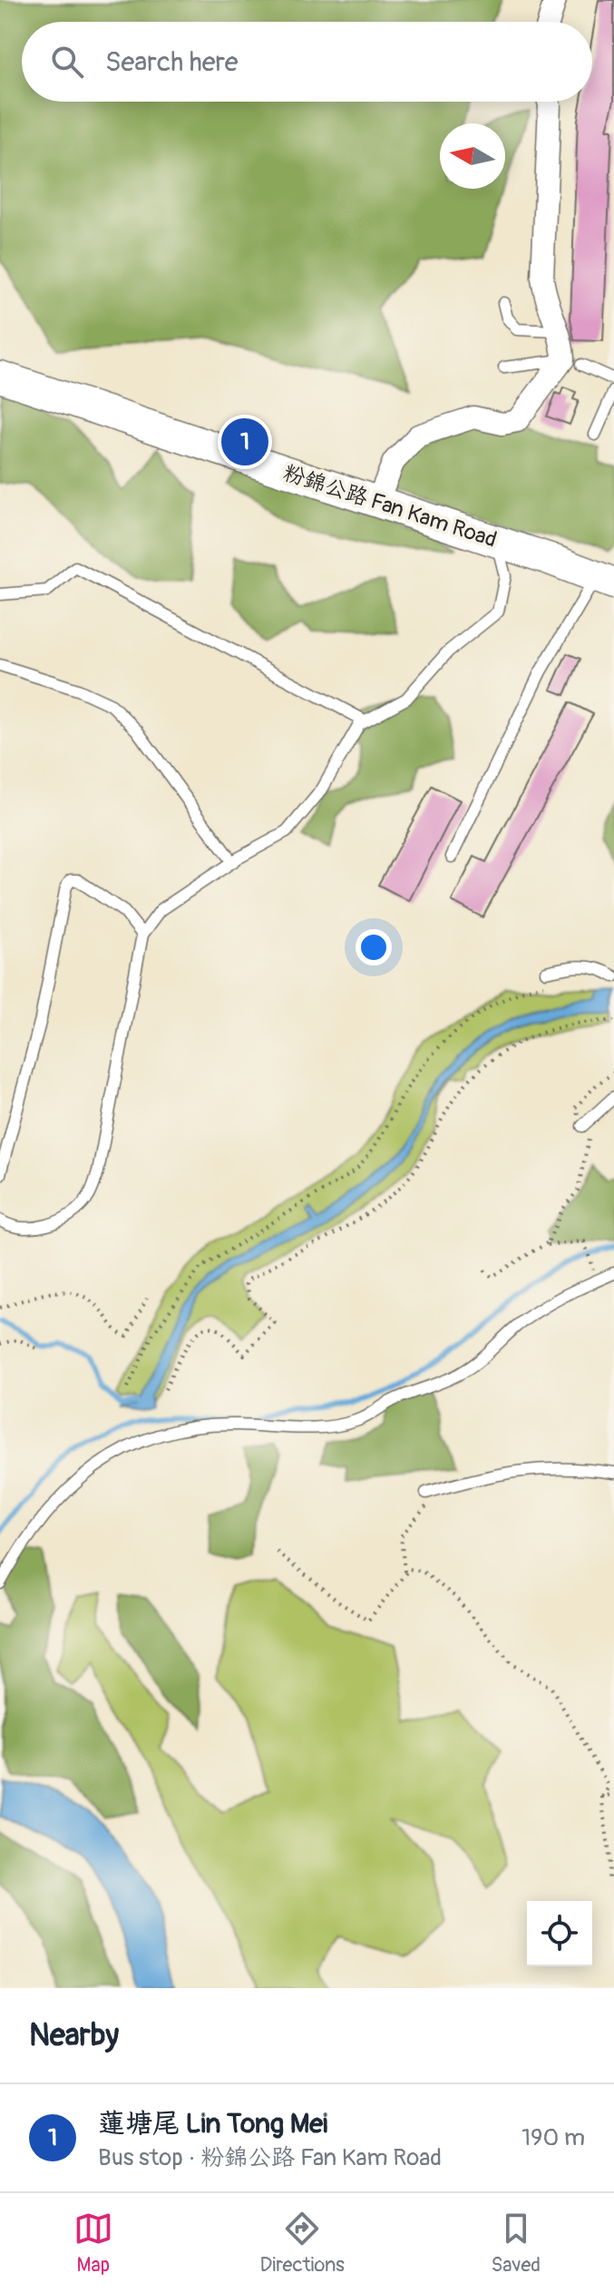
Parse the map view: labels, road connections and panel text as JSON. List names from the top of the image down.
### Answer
{
  "streets": {
    "main road": ["粉錦公路 Fan Kam Road"]
  },
  "north": "left",
  "page": {
    "search": "Search here",
    "pins": "1",
    "heading": "Nearby",
    "list": [
      {
        "mark": "1",
        "name": "蓮塘尾 Lin Tong Mei",
        "note": "Bus stop · 粉錦公路 Fan Kam Road",
        "value": "190 m"
      }
    ],
    "nav": ["Map", "Directions", "Saved"]
  }
}
